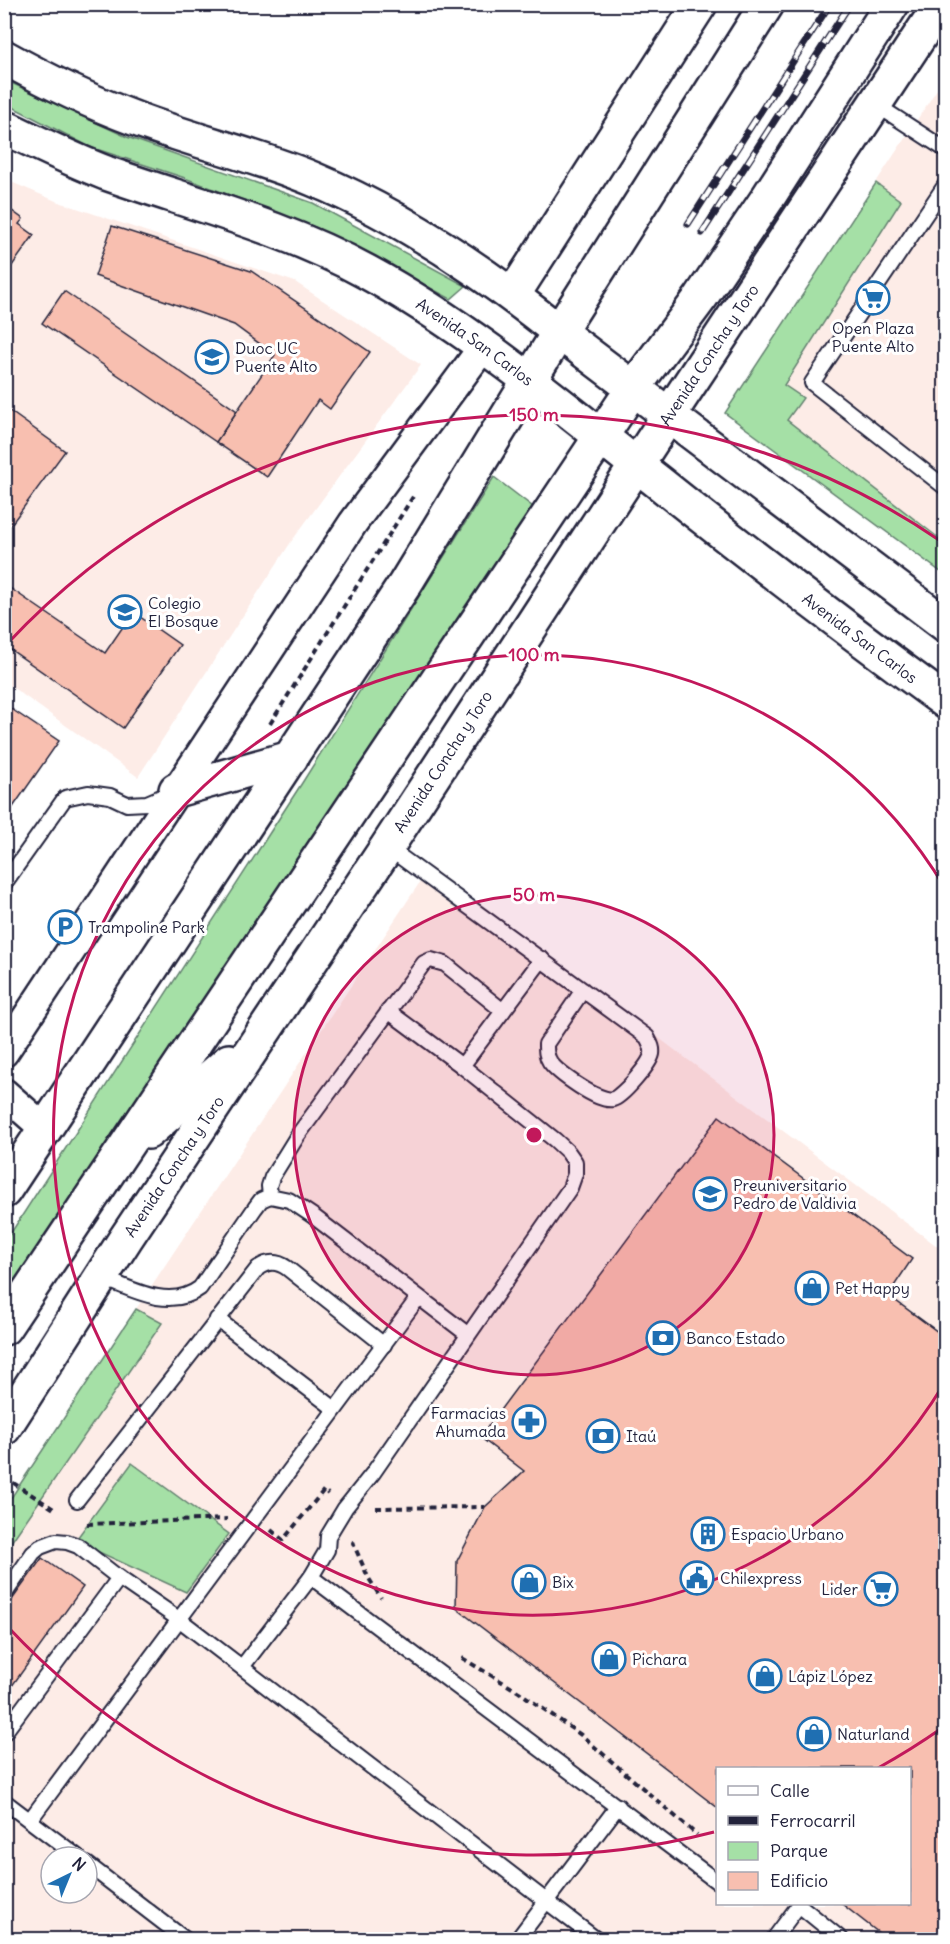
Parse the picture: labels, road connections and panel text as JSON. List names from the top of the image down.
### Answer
{
  "streets": {
    "main road": ["Avenida San Carlos", "Avenida Concha y Toro"]
  },
  "crossings": [
    ["Avenida San Carlos", "Avenida Concha y Toro"]
  ],
  "places": {
    "supermarket": ["Open Plaza Puente Alto", "Lider"],
    "school or university": ["Duoc UC Puente Alto", "Colegio El Bosque", "Preuniversitario Pedro de Valdivia"],
    "parking": ["Trampoline Park"],
    "shop": [
      "Pet Happy",
      "Bix",
      "Pichara",
      "Lápiz López",
      "Naturland"
    ],
    "bank": ["Banco Estado", "Itaú"],
    "pharmacy": ["Farmacias Ahumada"],
    "building": ["Espacio Urbano"],
    "public building": ["Chilexpress"]
  },
  "legend": [
    "Calle",
    "Ferrocarril",
    "Parque",
    "Edificio"
  ],
  "north": "top right",
  "rings": ["150 m", "100 m", "50 m"]
}
